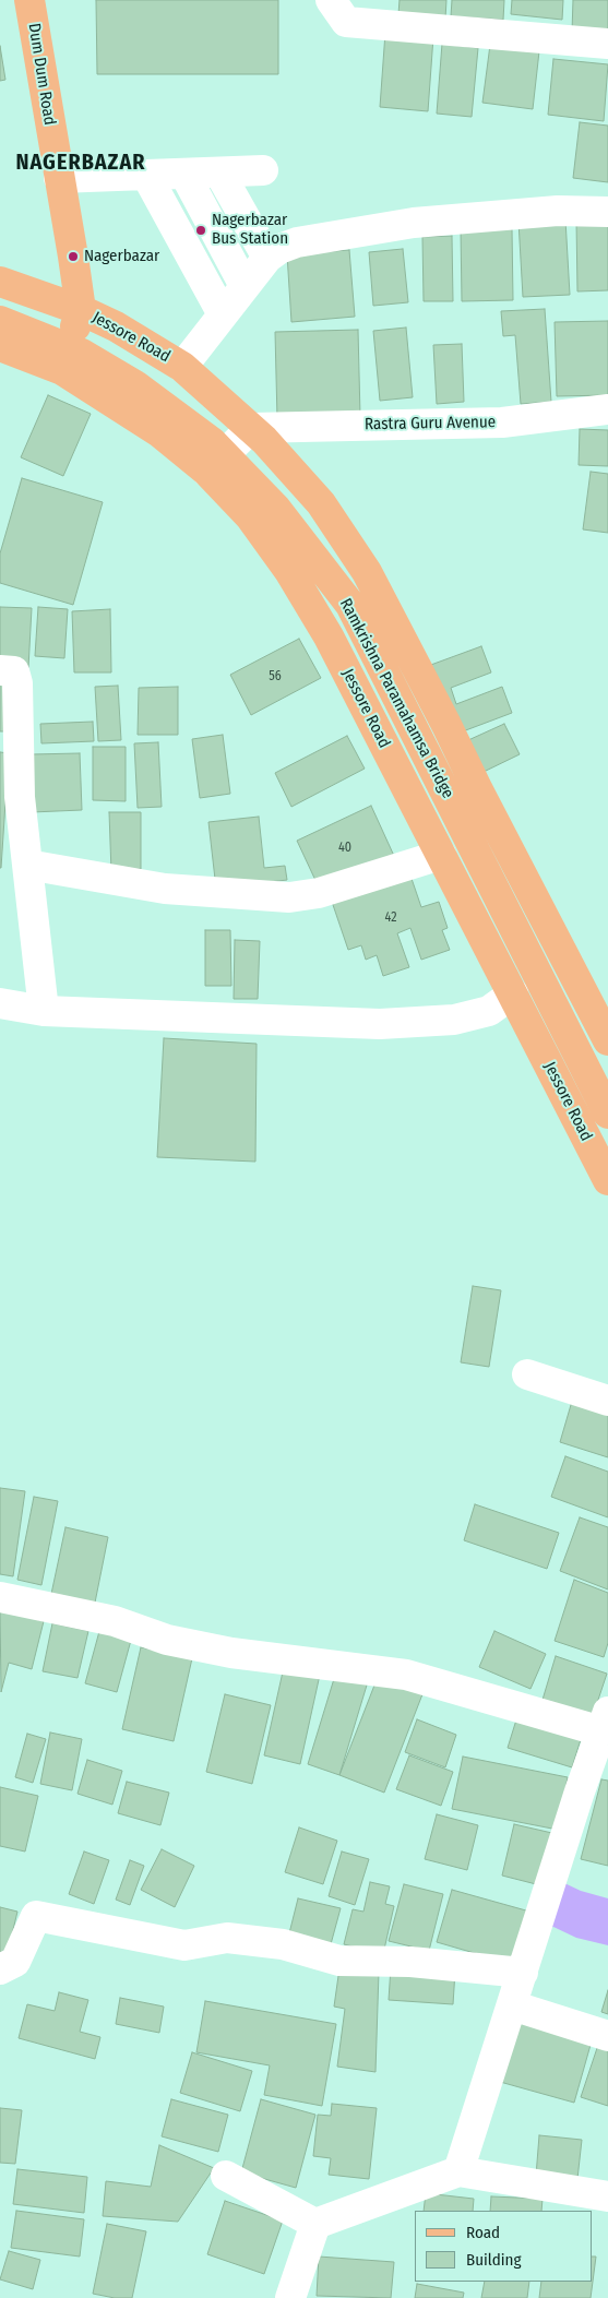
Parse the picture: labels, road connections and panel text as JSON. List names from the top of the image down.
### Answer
{
  "streets": {
    "main road": ["Dum Dum Road", "Jessore Road", "Ramkrishna Paramahamsa Bridge"],
    "street": ["Rastra Guru Avenue"]
  },
  "crossings": [
    ["Dum Dum Road", "Jessore Road"],
    ["Jessore Road", "Rastra Guru Avenue"]
  ],
  "districts": ["NAGERBAZAR"],
  "places": ["Nagerbazar Bus Station", "Nagerbazar"],
  "house_numbers": ["56", "40", "42"],
  "legend": ["Road", "Building"]
}
